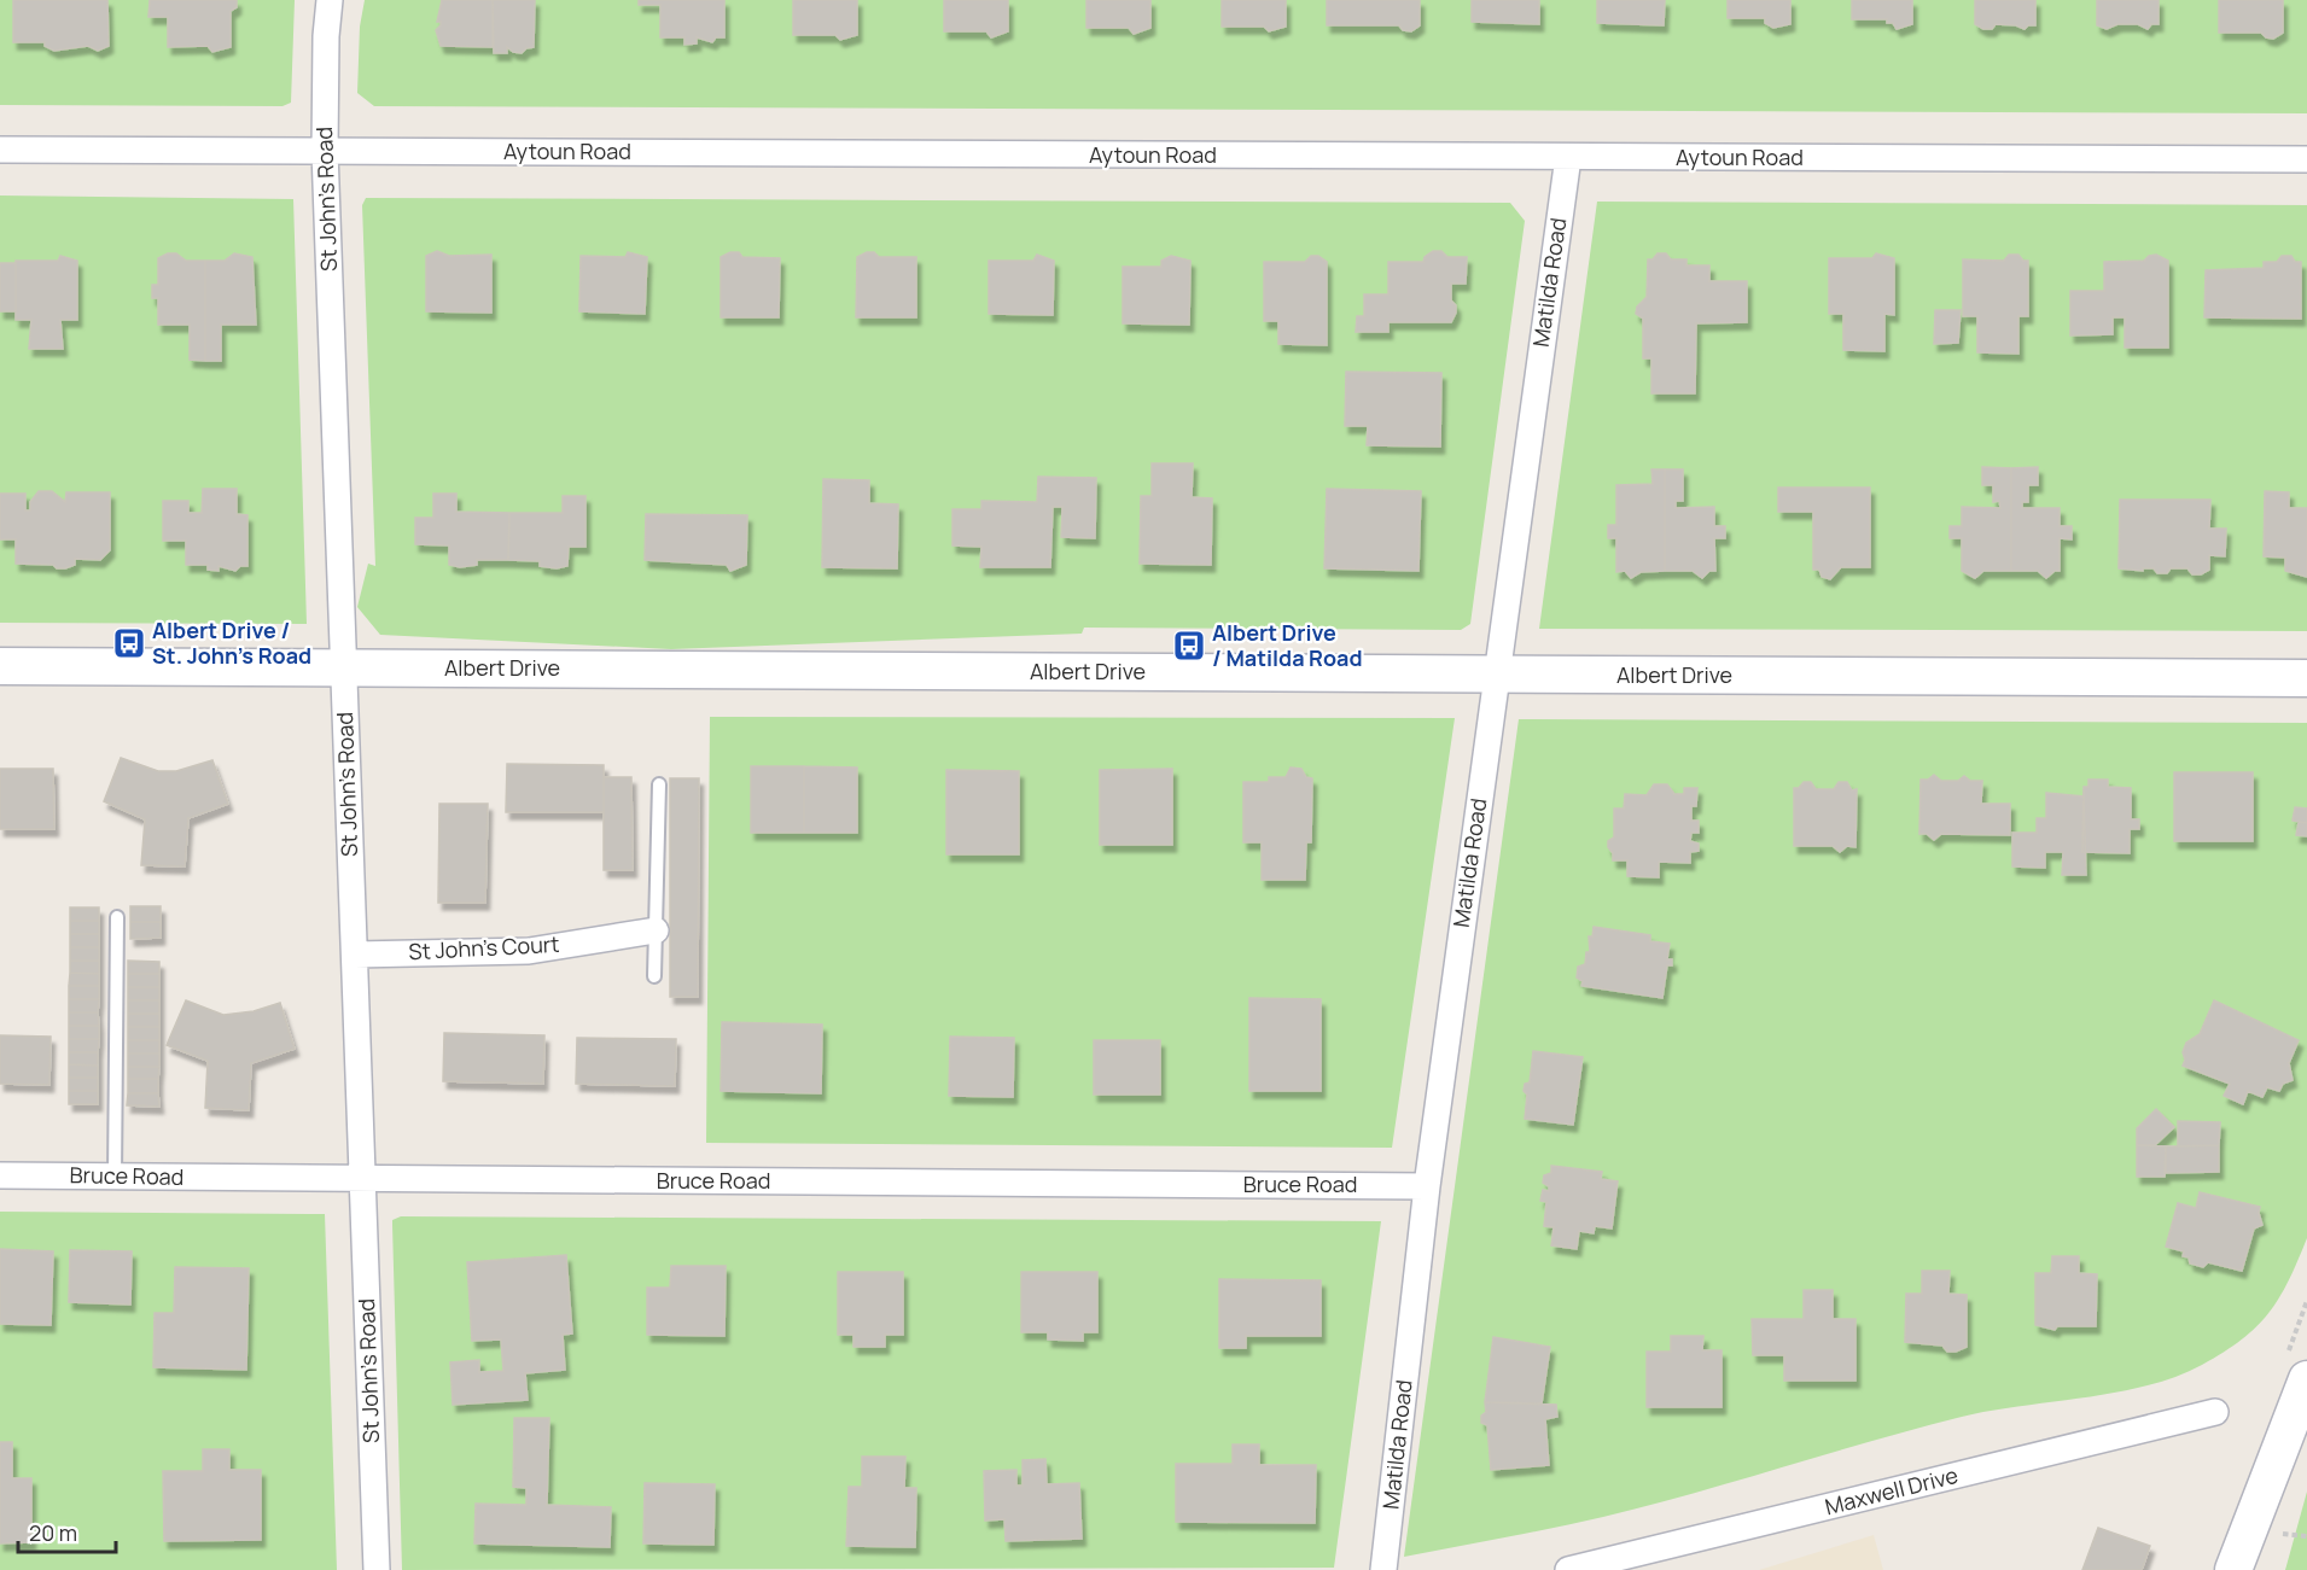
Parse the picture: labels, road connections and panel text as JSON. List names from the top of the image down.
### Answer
{
  "streets": {
    "street": [
      "Aytoun Road",
      "St John's Road",
      "Matilda Road",
      "Albert Drive",
      "St John's Court",
      "Bruce Road",
      "Maxwell Drive"
    ]
  },
  "crossings": [
    ["Aytoun Road", "St John's Road"],
    ["Aytoun Road", "Matilda Road"],
    ["St John's Road", "Albert Drive"],
    ["St John's Road", "St John's Court"],
    ["St John's Road", "Bruce Road"],
    ["Matilda Road", "Albert Drive"],
    ["Matilda Road", "Bruce Road"]
  ],
  "places": {
    "bus stop": ["Albert Drive / St. John's Road", "Albert Drive / Matilda Road"]
  },
  "scale_bar": "20 m"
}
